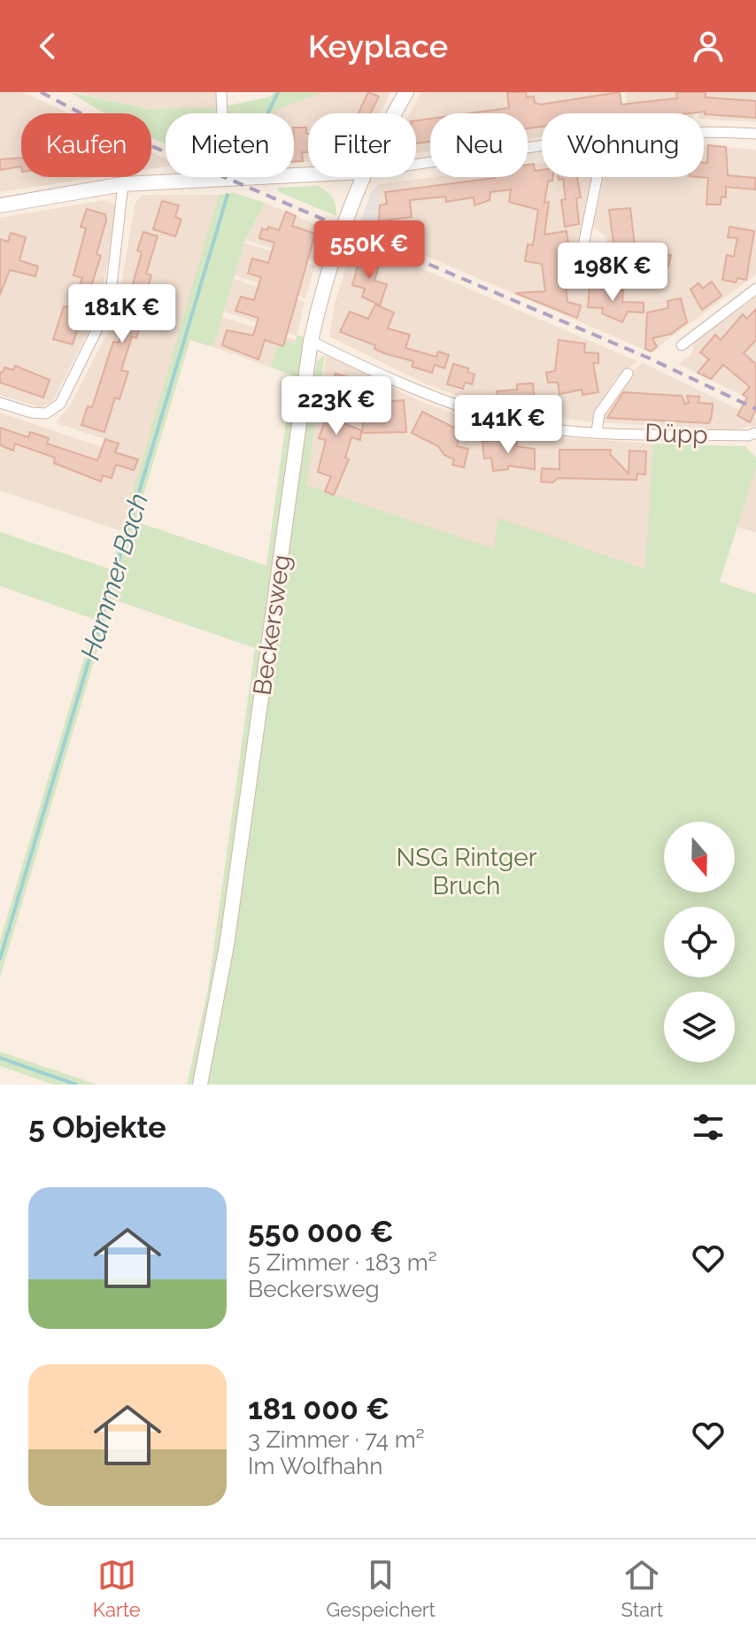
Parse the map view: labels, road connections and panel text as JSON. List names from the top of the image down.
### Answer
{
  "streets": {
    "street": ["Düpp", "Beckersweg"]
  },
  "crossings": [
    ["Düpp", "Beckersweg"]
  ],
  "water": ["Hammer Bach"],
  "parks": ["NSG Rintger Bruch"],
  "north": "bottom",
  "page": {
    "header": "Keyplace",
    "chip": [
      "Kaufen",
      "Mieten",
      "Filter",
      "Neu",
      "Wohnung"
    ],
    "price": [
      "550K €",
      "198K €",
      "181K €",
      "223K €",
      "141K €"
    ],
    "heading": "5 Objekte",
    "list": [
      {
        "name": "550 000 €",
        "note": "5 Zimmer · 183 m² · Beckersweg"
      },
      {
        "name": "181 000 €",
        "note": "3 Zimmer · 74 m² · Im Wolfhahn"
      }
    ],
    "tabs": ["Karte", "Gespeichert", "Start"]
  }
}
